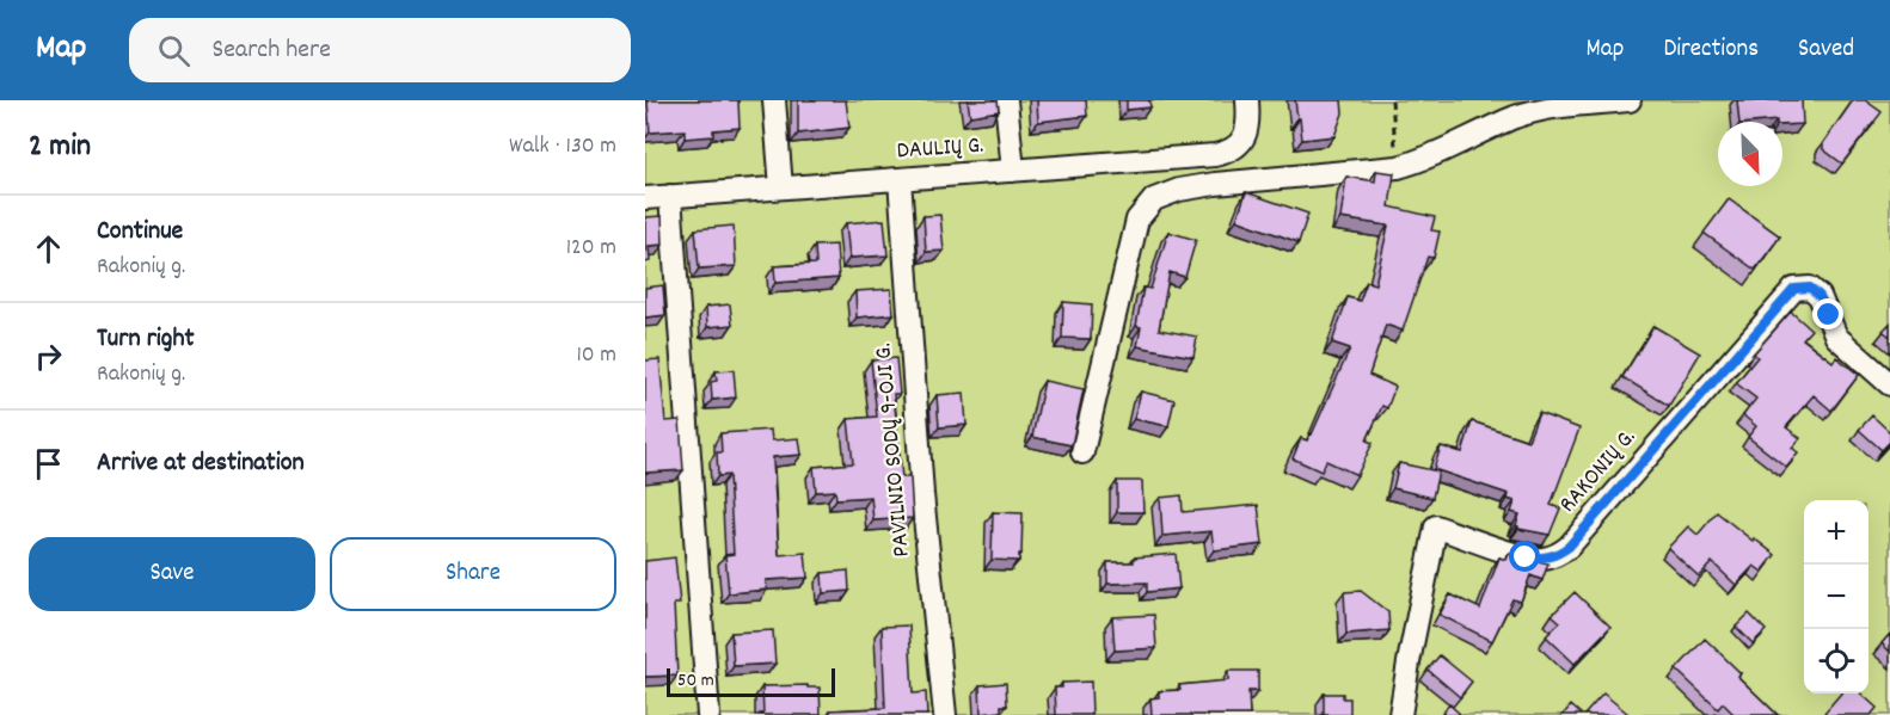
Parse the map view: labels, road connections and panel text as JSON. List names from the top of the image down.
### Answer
{
  "streets": {
    "street": ["DAULIŲ G.", "PAVILNIO SODŲ 9-OJI G.", "RAKONIŲ G."]
  },
  "crossings": [
    ["DAULIŲ G.", "PAVILNIO SODŲ 9-OJI G."]
  ],
  "scale_bar": "50 m",
  "north": "bottom right",
  "page": {
    "header": "Map",
    "search": "Search here",
    "nav": ["Map", "Directions", "Saved"],
    "heading": ["2 min", "Walk · 130 m"],
    "list": [
      ["Continue", "Rakonių g.", "120 m"],
      ["Turn right", "Rakonių g.", "10 m"],
      "Arrive at destination"
    ],
    "map_buttons": ["+", "−"],
    "buttons": ["Save", "Share"],
    "scale": "50 m"
  }
}
